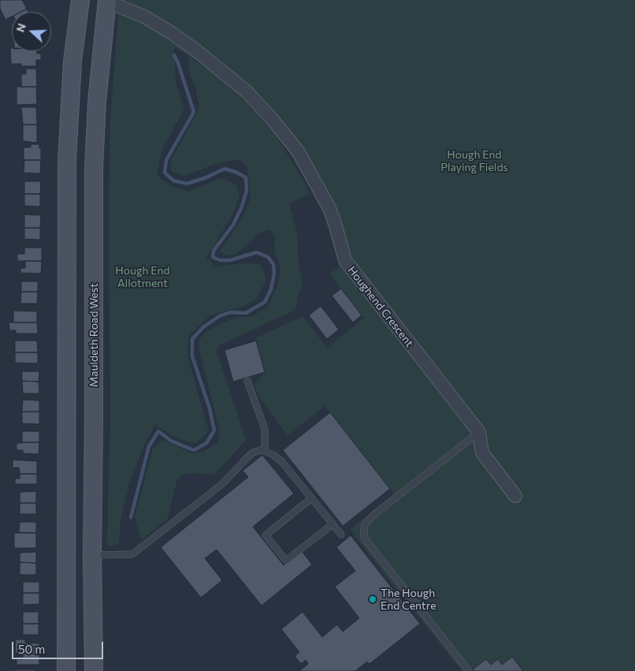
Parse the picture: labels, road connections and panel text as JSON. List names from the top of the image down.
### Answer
{
  "streets": {
    "street": ["Houghend Crescent", "Mauldeth Road West"]
  },
  "crossings": [
    ["Houghend Crescent", "Mauldeth Road West"]
  ],
  "parks": ["Hough End Playing Fields", "Hough End Allotment"],
  "places": ["The Hough End Centre"],
  "scale_bar": "50 m",
  "north": "left"
}
